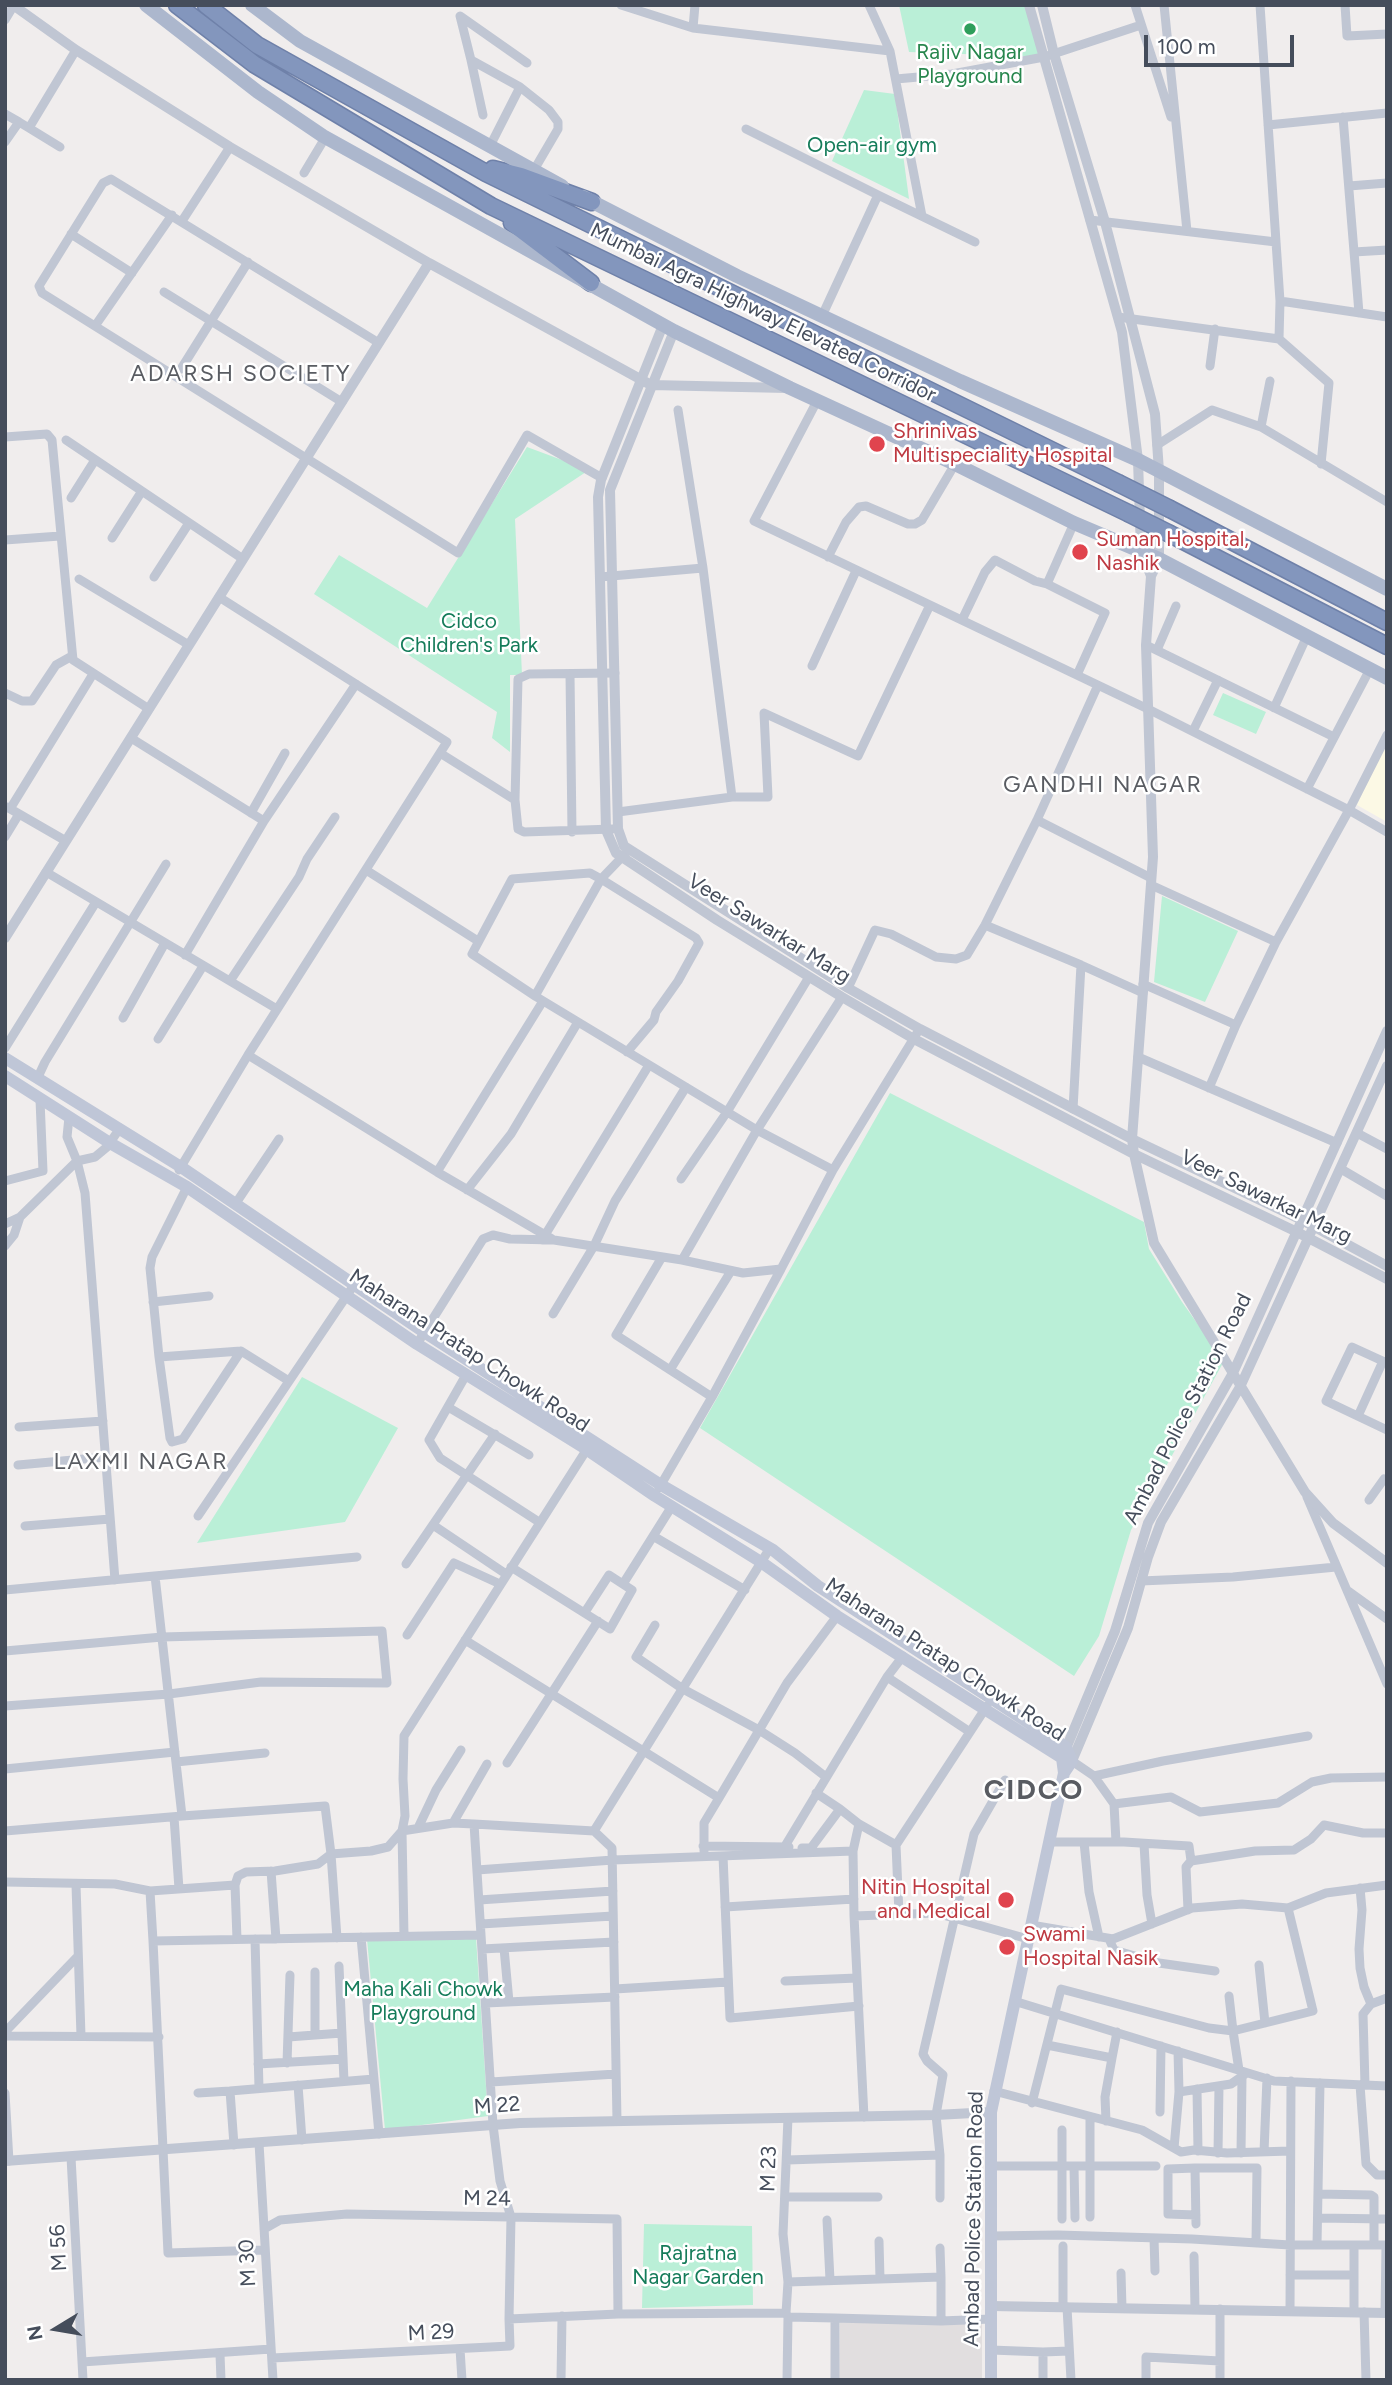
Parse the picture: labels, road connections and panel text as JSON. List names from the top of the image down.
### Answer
{
  "streets": {
    "highway": ["Mumbai Agra Highway Elevated Corridor"],
    "main road": ["Maharana Pratap Chowk Road", "Ambad Police Station Road"],
    "street": [
      "Veer Sawarkar Marg",
      "M 22",
      "M 23",
      "M 24",
      "M 56",
      "M 30",
      "M 29"
    ]
  },
  "crossings": [
    ["Veer Sawarkar Marg", "Ambad Police Station Road"],
    ["Maharana Pratap Chowk Road", "Ambad Police Station Road"],
    ["Ambad Police Station Road", "M 22"],
    ["M 22", "M 23"],
    ["M 22", "M 56"],
    ["M 22", "M 30"],
    ["M 24", "M 30"],
    ["M 56", "M 29"],
    ["M 30", "M 29"]
  ],
  "districts": [
    "ADARSH SOCIETY",
    "GANDHI NAGAR",
    "LAXMI NAGAR",
    "CIDCO"
  ],
  "parks": [
    "Open-air gym",
    "Cidco Children's Park",
    "Maha Kali Chowk Playground",
    "Rajratna Nagar Garden"
  ],
  "places": [
    "Rajiv Nagar Playground",
    "Shrinivas Multispeciality Hospital",
    "Suman Hospital, Nashik",
    "Nitin Hospital and Medical",
    "Swami Hospital Nasik"
  ],
  "scale_bar": "100 m",
  "north": "left"
}
